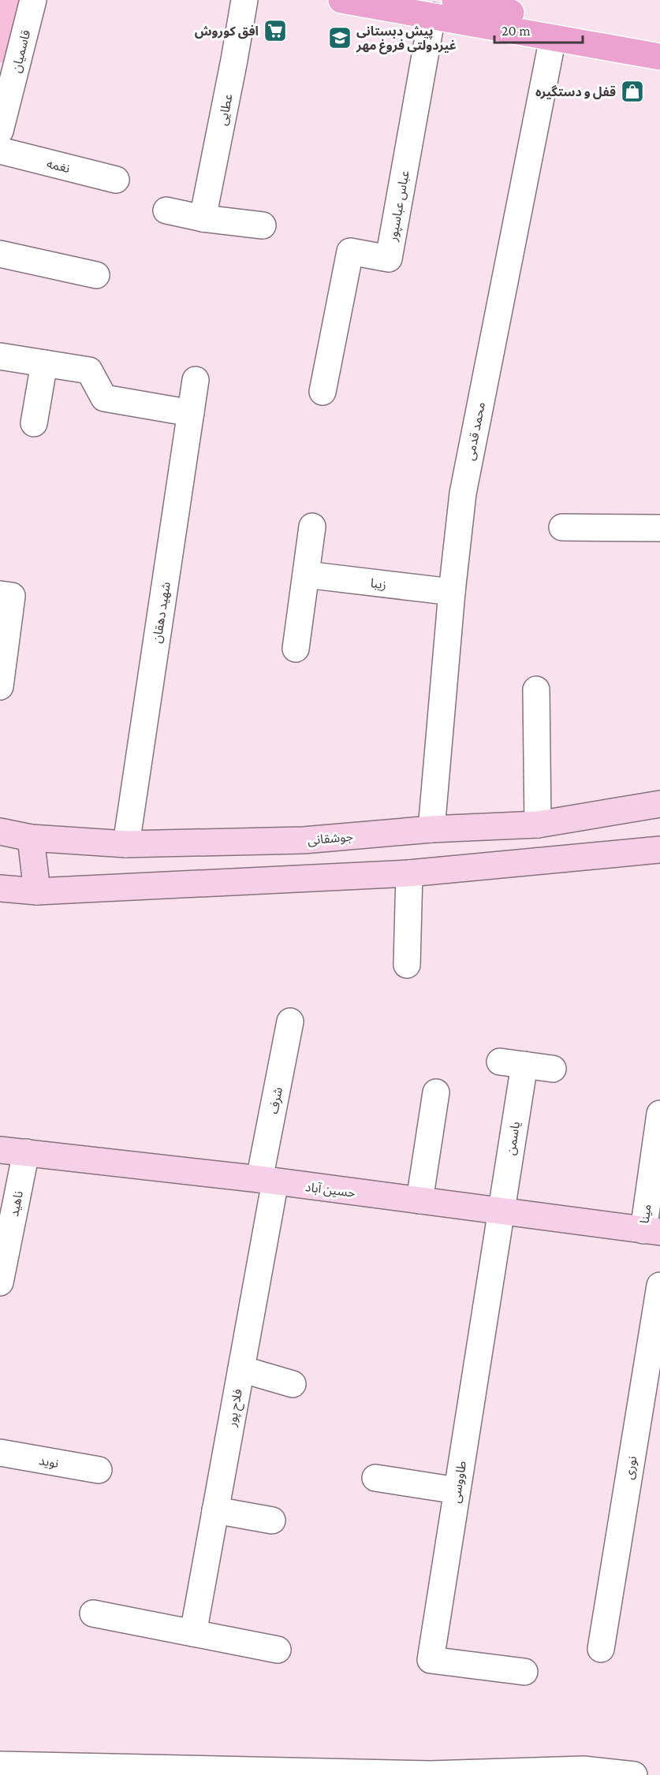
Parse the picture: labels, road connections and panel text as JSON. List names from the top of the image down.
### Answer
{
  "streets": {
    "street": [
      "قاسمیان",
      "عطایی",
      "نغمه",
      "عباس عباسپور",
      "محمد قدمی",
      "زیبا",
      "شهید دهقان",
      "جوشقانی",
      "شرف",
      "یاسمن",
      "حسین آباد",
      "ناهید",
      "مینا",
      "فلاح پور",
      "نوید",
      "نوری",
      "طاووسی"
    ]
  },
  "crossings": [
    ["محمد قدمی", "زیبا"],
    ["محمد قدمی", "جوشقانی"],
    ["شهید دهقان", "جوشقانی"],
    ["شرف", "حسین آباد"],
    ["شرف", "فلاح پور"],
    ["یاسمن", "حسین آباد"],
    ["یاسمن", "طاووسی"],
    ["حسین آباد", "ناهید"],
    ["حسین آباد", "مینا"],
    ["حسین آباد", "فلاح پور"],
    ["حسین آباد", "طاووسی"]
  ],
  "places": {
    "supermarket": ["افق کوروش"],
    "school or university": ["پیش دبستانی غیردولتی فروغ مهر"],
    "shop": ["قفل و دستگیره"]
  },
  "scale_bar": "20 m"
}
